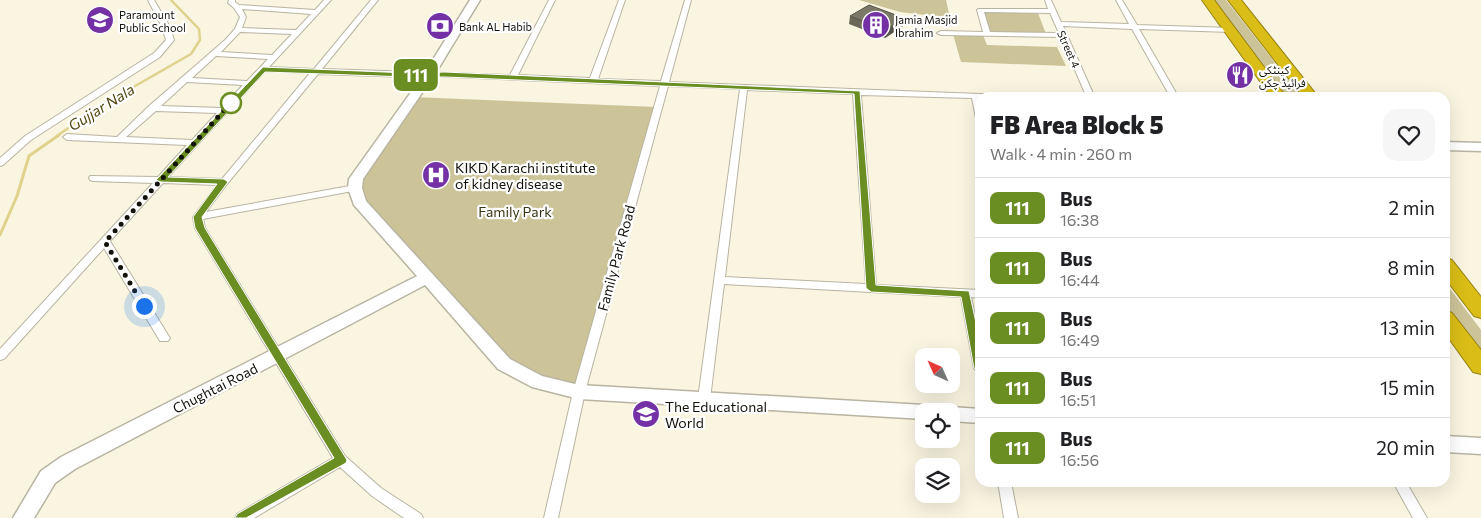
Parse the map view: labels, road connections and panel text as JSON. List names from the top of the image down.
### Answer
{
  "streets": {
    "street": ["Street 4", "Family Park Road", "Chughtai Road"]
  },
  "water": ["Gujjar Nala"],
  "parks": ["Family Park"],
  "places": {
    "school or university": ["Paramount Public School", "The Educational World"],
    "building": ["Jamia Masjid Ibrahim"],
    "bank": ["Bank AL Habib"],
    "restaurant": ["کینٹکی فرائیڈ چکن"],
    "hospital": ["KIKD Karachi institute of kidney disease"]
  },
  "lines": ["bus line 111"],
  "north": "top left",
  "page": {
    "on_map": "111",
    "heading": ["FB Area Block 5", "Walk · 4 min · 260 m"],
    "list": [
      {
        "mark": "111",
        "name": "Bus",
        "note": "16:38",
        "value": "2 min"
      },
      {
        "mark": "111",
        "name": "Bus",
        "note": "16:44",
        "value": "8 min"
      },
      {
        "mark": "111",
        "name": "Bus",
        "note": "16:49",
        "value": "13 min"
      },
      {
        "mark": "111",
        "name": "Bus",
        "note": "16:51",
        "value": "15 min"
      },
      {
        "mark": "111",
        "name": "Bus",
        "note": "16:56",
        "value": "20 min"
      }
    ]
  }
}
